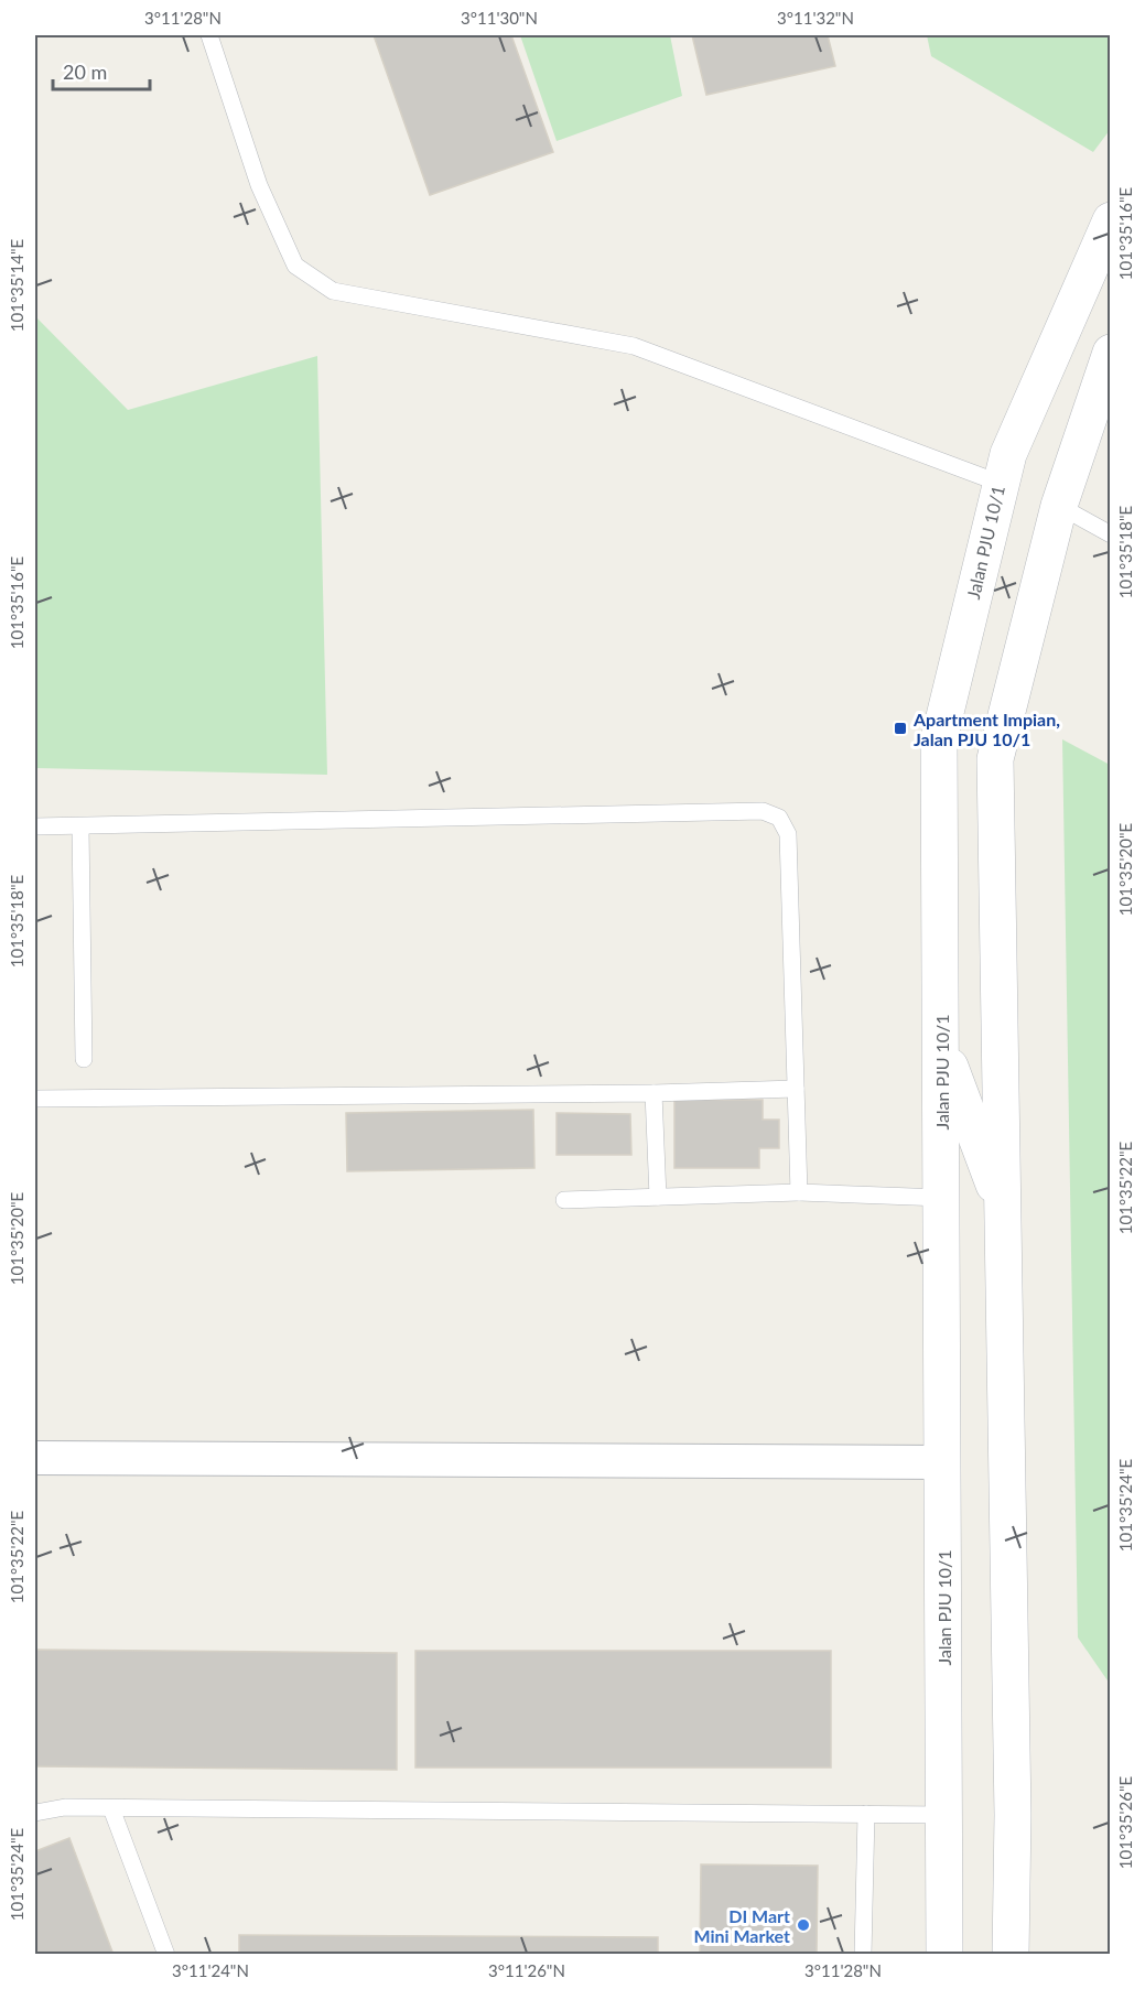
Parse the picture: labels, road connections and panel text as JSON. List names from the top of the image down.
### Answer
{
  "streets": {
    "street": ["Jalan PJU 10/1"]
  },
  "places": {
    "transit": ["Apartment Impian, Jalan PJU 10/1"],
    "other": ["DI Mart Mini Market"]
  },
  "scale_bar": "20 m",
  "coordinates": [
    "3°11'28\"N",
    "3°11'30\"N",
    "3°11'32\"N",
    "101°35'16\"E",
    "101°35'14\"E",
    "101°35'18\"E",
    "101°35'20\"E",
    "101°35'22\"E",
    "101°35'24\"E",
    "101°35'26\"E",
    "3°11'24\"N",
    "3°11'26\"N"
  ]
}
